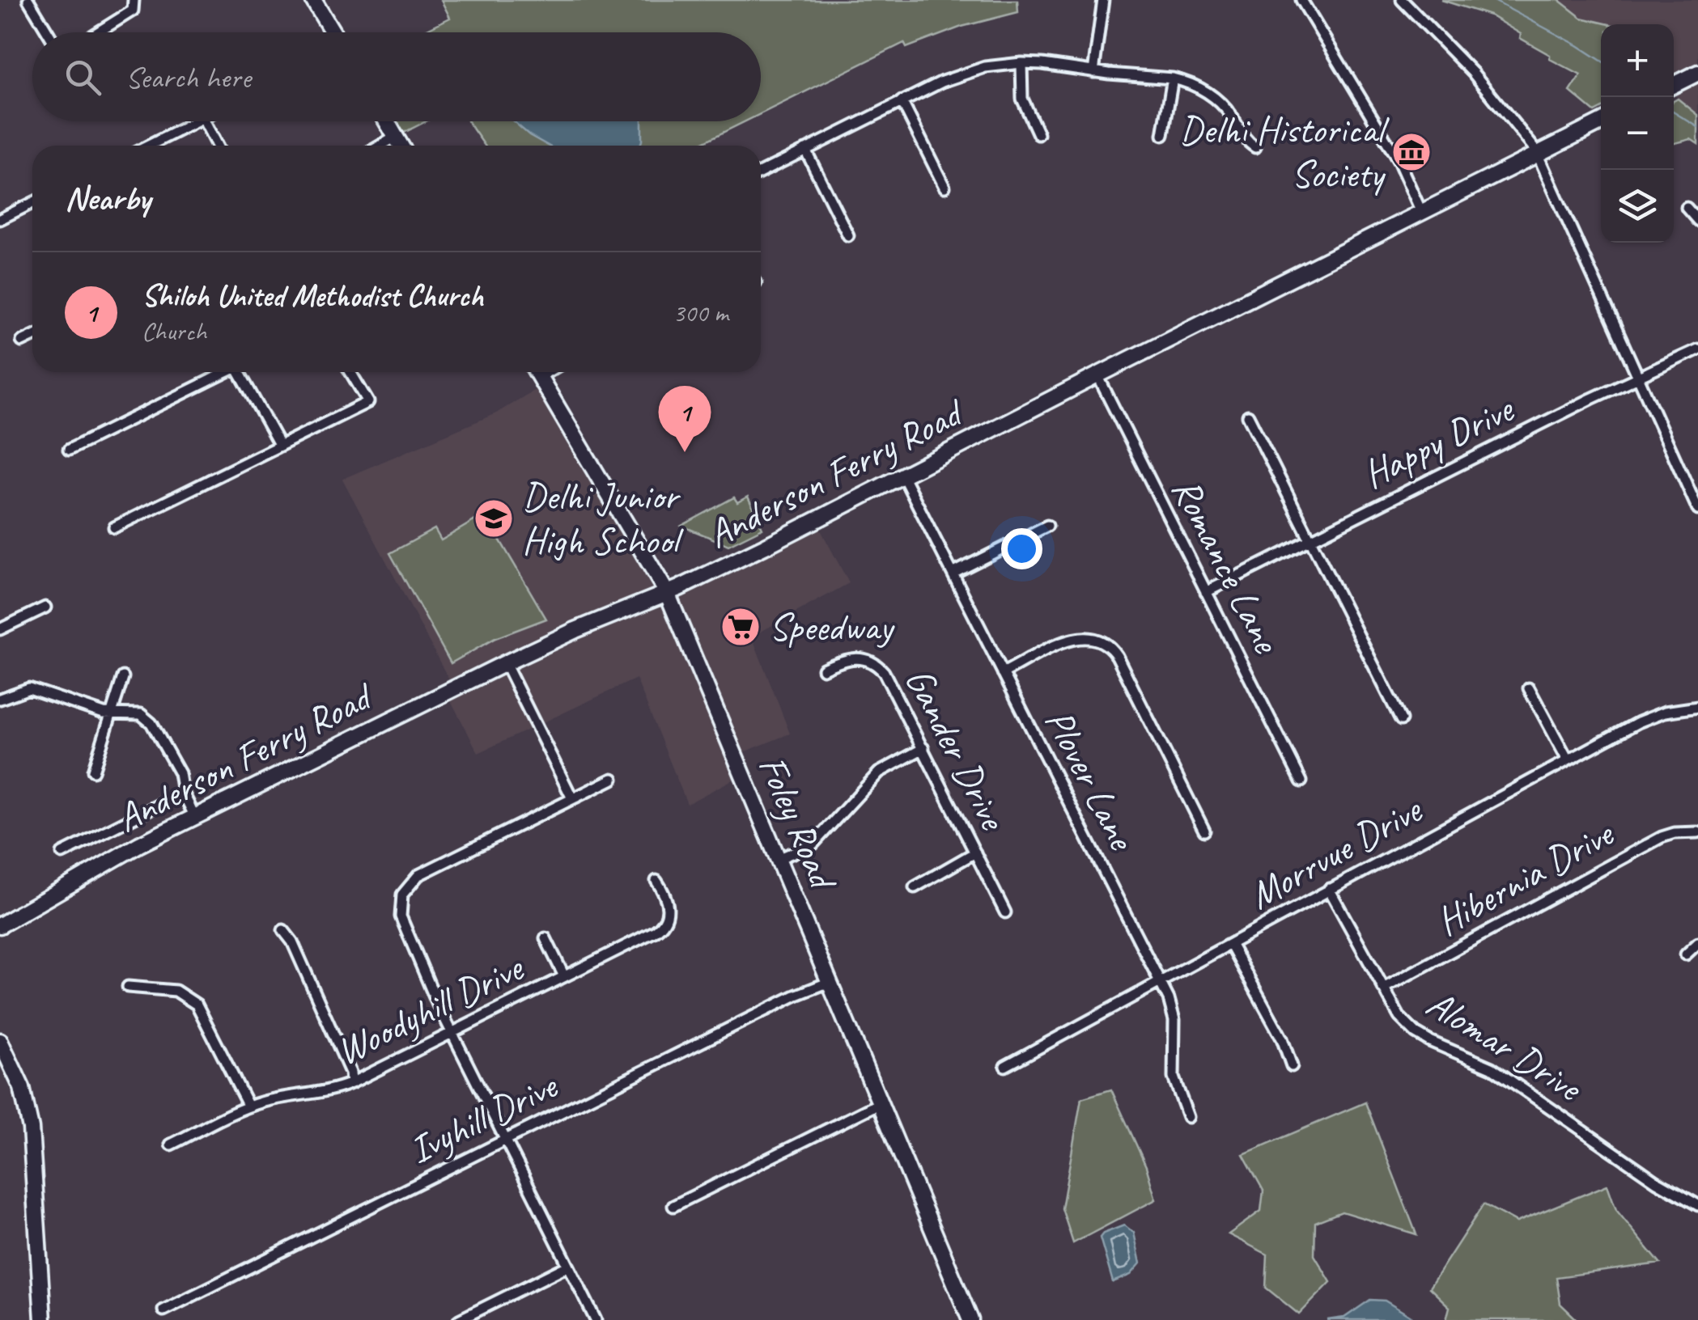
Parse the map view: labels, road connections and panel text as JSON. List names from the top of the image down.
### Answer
{
  "streets": {
    "street": [
      "Happy Drive",
      "Anderson Ferry Road",
      "Romance Lane",
      "Gander Drive",
      "Plover Lane",
      "Foley Road",
      "Morrvue Drive",
      "Hibernia Drive",
      "Woodyhill Drive",
      "Alomar Drive",
      "Ivyhill Drive"
    ]
  },
  "crossings": [
    ["Happy Drive", "Romance Lane"],
    ["Anderson Ferry Road", "Romance Lane"],
    ["Anderson Ferry Road", "Plover Lane"],
    ["Anderson Ferry Road", "Foley Road"],
    ["Plover Lane", "Morrvue Drive"],
    ["Foley Road", "Ivyhill Drive"],
    ["Morrvue Drive", "Alomar Drive"],
    ["Hibernia Drive", "Alomar Drive"]
  ],
  "places": {
    "museum": ["Delhi Historical Society"],
    "school or university": ["Delhi Junior High School"],
    "supermarket": ["Speedway"]
  },
  "page": {
    "map_buttons": ["+", "−"],
    "search": "Search here",
    "heading": "Nearby",
    "list": [
      {
        "mark": "1",
        "name": "Shiloh United Methodist Church",
        "note": "Church",
        "value": "300 m"
      }
    ],
    "pins": "1"
  }
}
